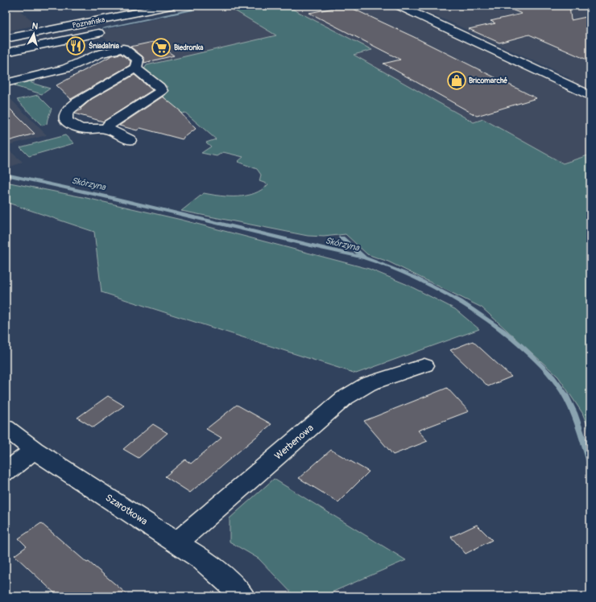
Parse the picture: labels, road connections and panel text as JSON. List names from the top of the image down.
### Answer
{
  "streets": {
    "street": ["Poznańska", "Werbenowa", "Szarotkowa"]
  },
  "crossings": [
    ["Werbenowa", "Szarotkowa"]
  ],
  "water": ["Skórzyna"],
  "places": {
    "restaurant": ["Śniadalnia"],
    "supermarket": ["Biedronka"],
    "shop": ["Bricomarché"]
  },
  "north": "top"
}
